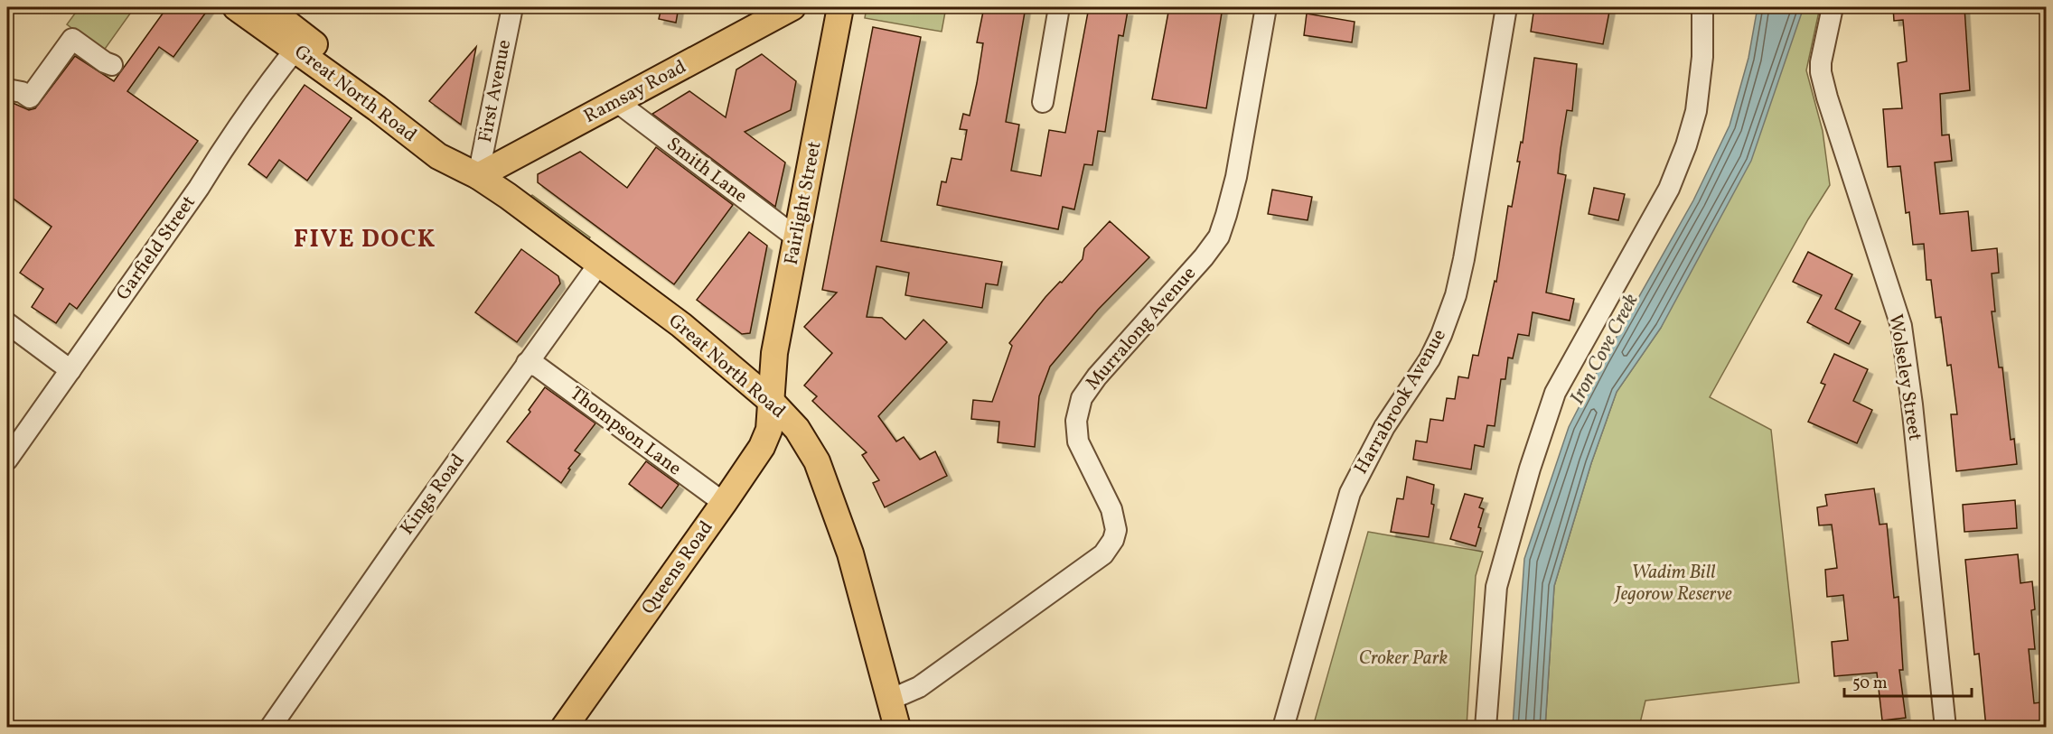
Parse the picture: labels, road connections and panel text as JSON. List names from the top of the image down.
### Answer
{
  "streets": {
    "main road": [
      "Ramsay Road",
      "Great North Road",
      "Fairlight Street",
      "Queens Road"
    ],
    "street": [
      "First Avenue",
      "Smith Lane",
      "Garfield Street",
      "Murralong Avenue",
      "Wolseley Street",
      "Harrabrook Avenue",
      "Thompson Lane",
      "Kings Road"
    ]
  },
  "crossings": [
    ["First Avenue", "Ramsay Road"],
    ["First Avenue", "Great North Road"],
    ["Ramsay Road", "Great North Road"],
    ["Ramsay Road", "Smith Lane"],
    ["Great North Road", "Fairlight Street"],
    ["Great North Road", "Garfield Street"],
    ["Great North Road", "Murralong Avenue"],
    ["Great North Road", "Kings Road"],
    ["Great North Road", "Queens Road"],
    ["Smith Lane", "Fairlight Street"],
    ["Fairlight Street", "Queens Road"],
    ["Thompson Lane", "Kings Road"],
    ["Thompson Lane", "Queens Road"]
  ],
  "districts": ["FIVE DOCK"],
  "water": ["Iron Cove Creek"],
  "parks": ["Wadim Bill Jegorow Reserve", "Croker Park"],
  "scale_bar": "50 m"
}
